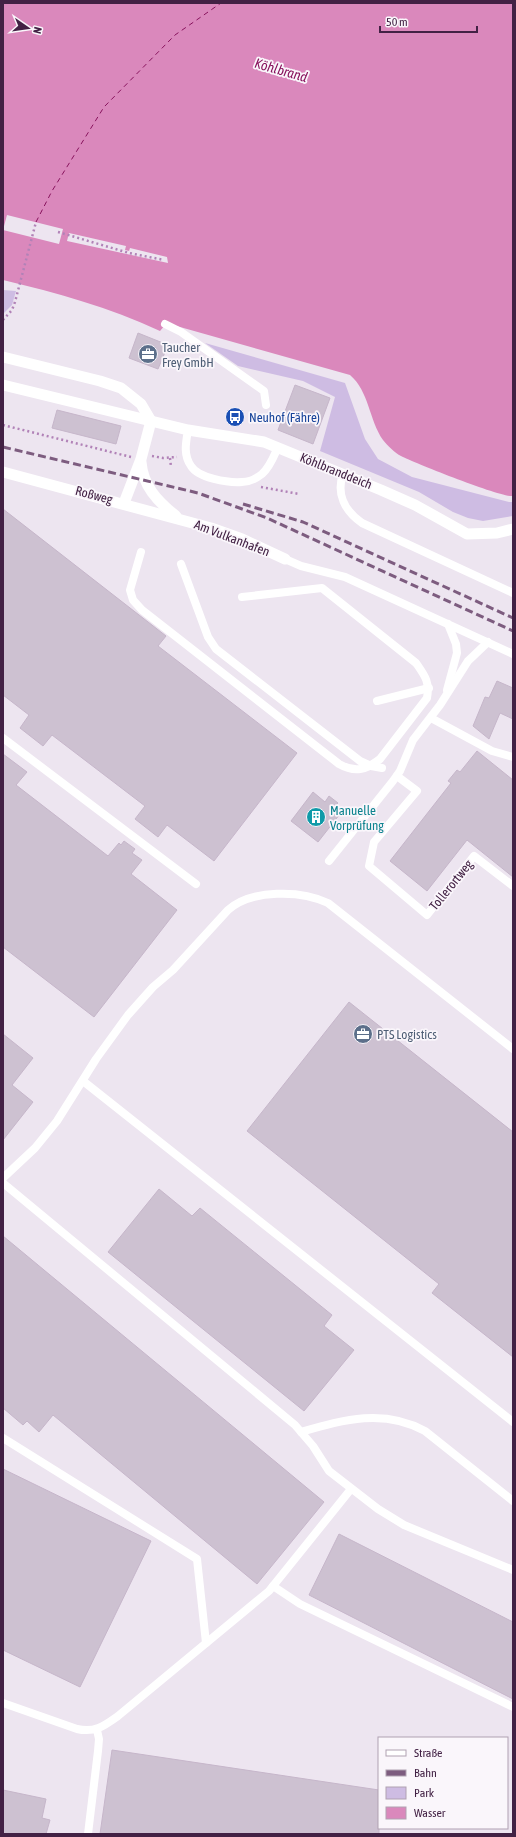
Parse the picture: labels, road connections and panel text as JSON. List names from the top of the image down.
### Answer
{
  "streets": {
    "street": ["Köhlbranddeich", "Roßweg", "Am Vulkanhafen"],
    "lane": ["Tollerortweg"]
  },
  "crossings": [
    ["Köhlbranddeich", "Roßweg"],
    ["Roßweg", "Am Vulkanhafen"]
  ],
  "water": ["Köhlbrand"],
  "places": {
    "office": ["Taucher Frey GmbH", "PTS Logistics"],
    "bus stop": ["Neuhof (Fähre)"],
    "building": ["Manuelle Vorprüfung"]
  },
  "legend": [
    "Straße",
    "Bahn",
    "Park",
    "Wasser"
  ],
  "scale_bar": "50 m",
  "north": "right"
}
